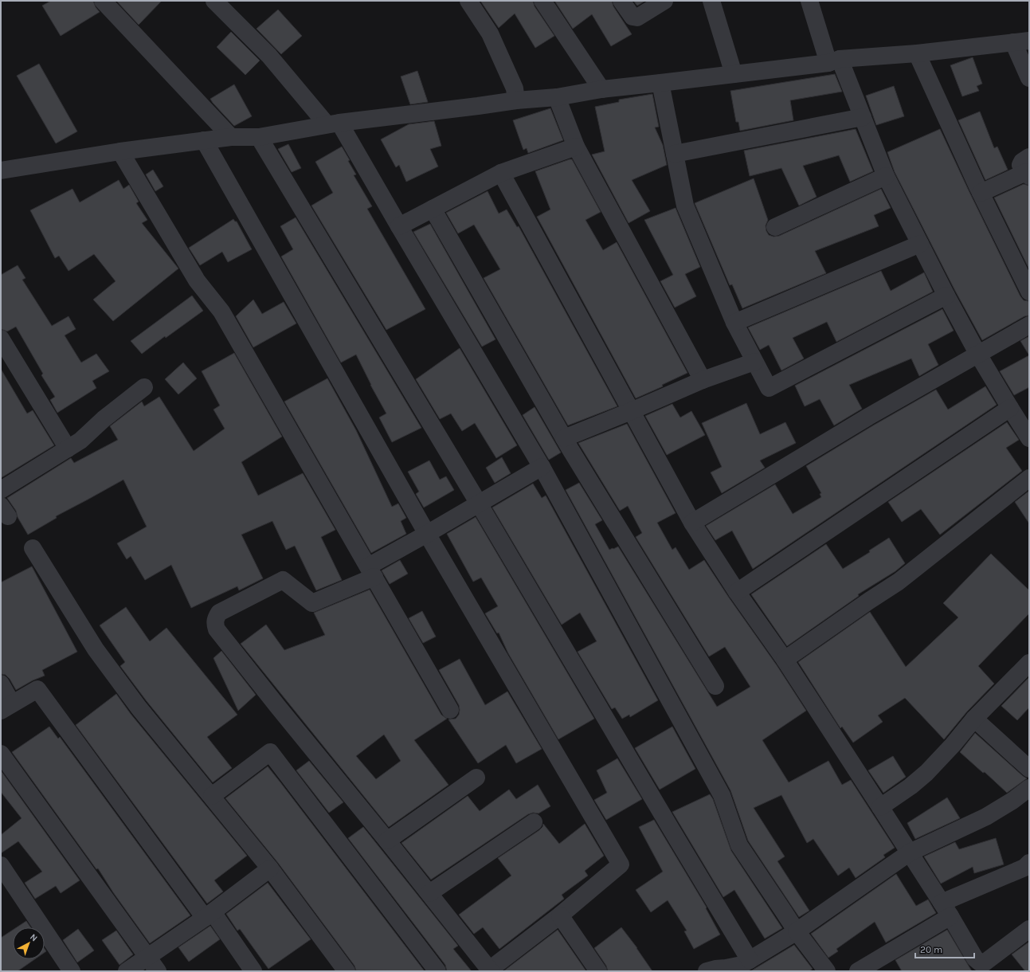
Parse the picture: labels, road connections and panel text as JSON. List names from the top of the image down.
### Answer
{
  "scale_bar": "20 m",
  "north": "top right"
}
